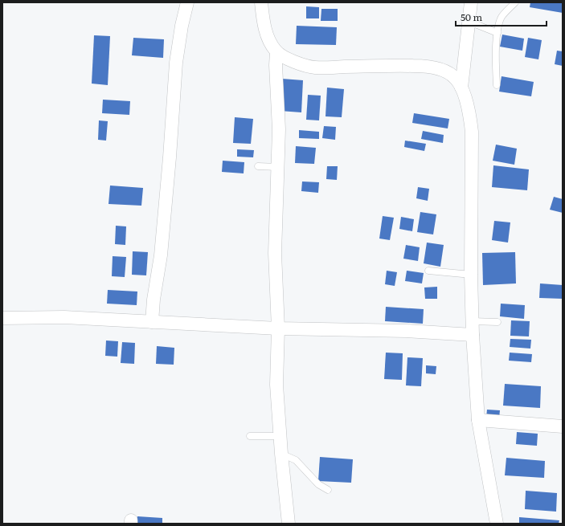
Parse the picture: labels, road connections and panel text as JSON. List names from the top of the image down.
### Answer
{
  "scale_bar": "50 m"
}
